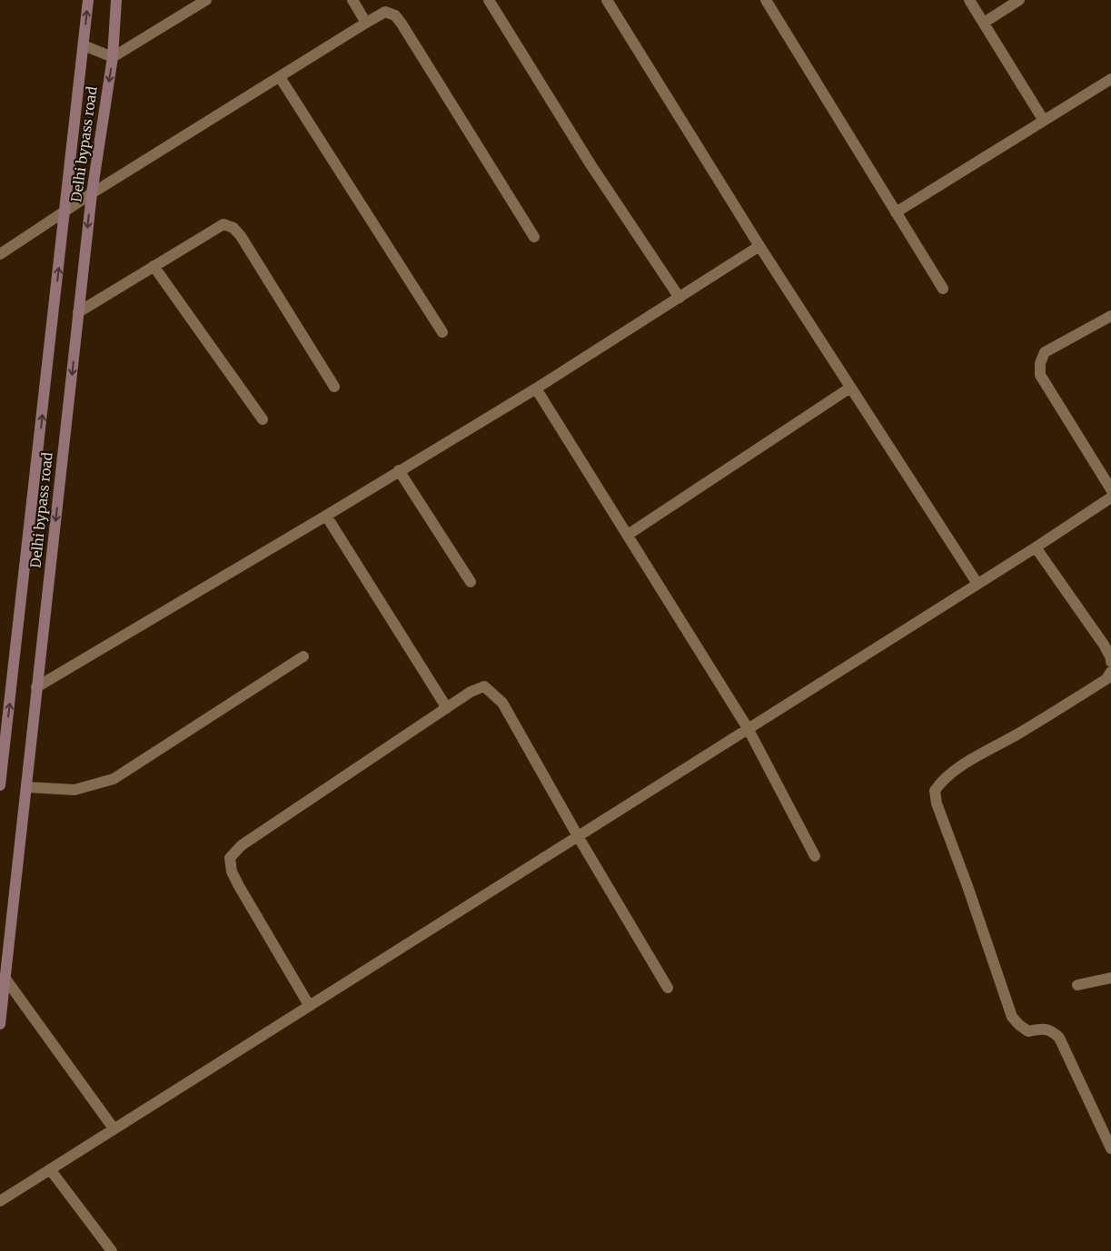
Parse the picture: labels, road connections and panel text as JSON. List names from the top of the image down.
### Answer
{
  "streets": {
    "main road": ["Delhi bypass road"]
  }
}
